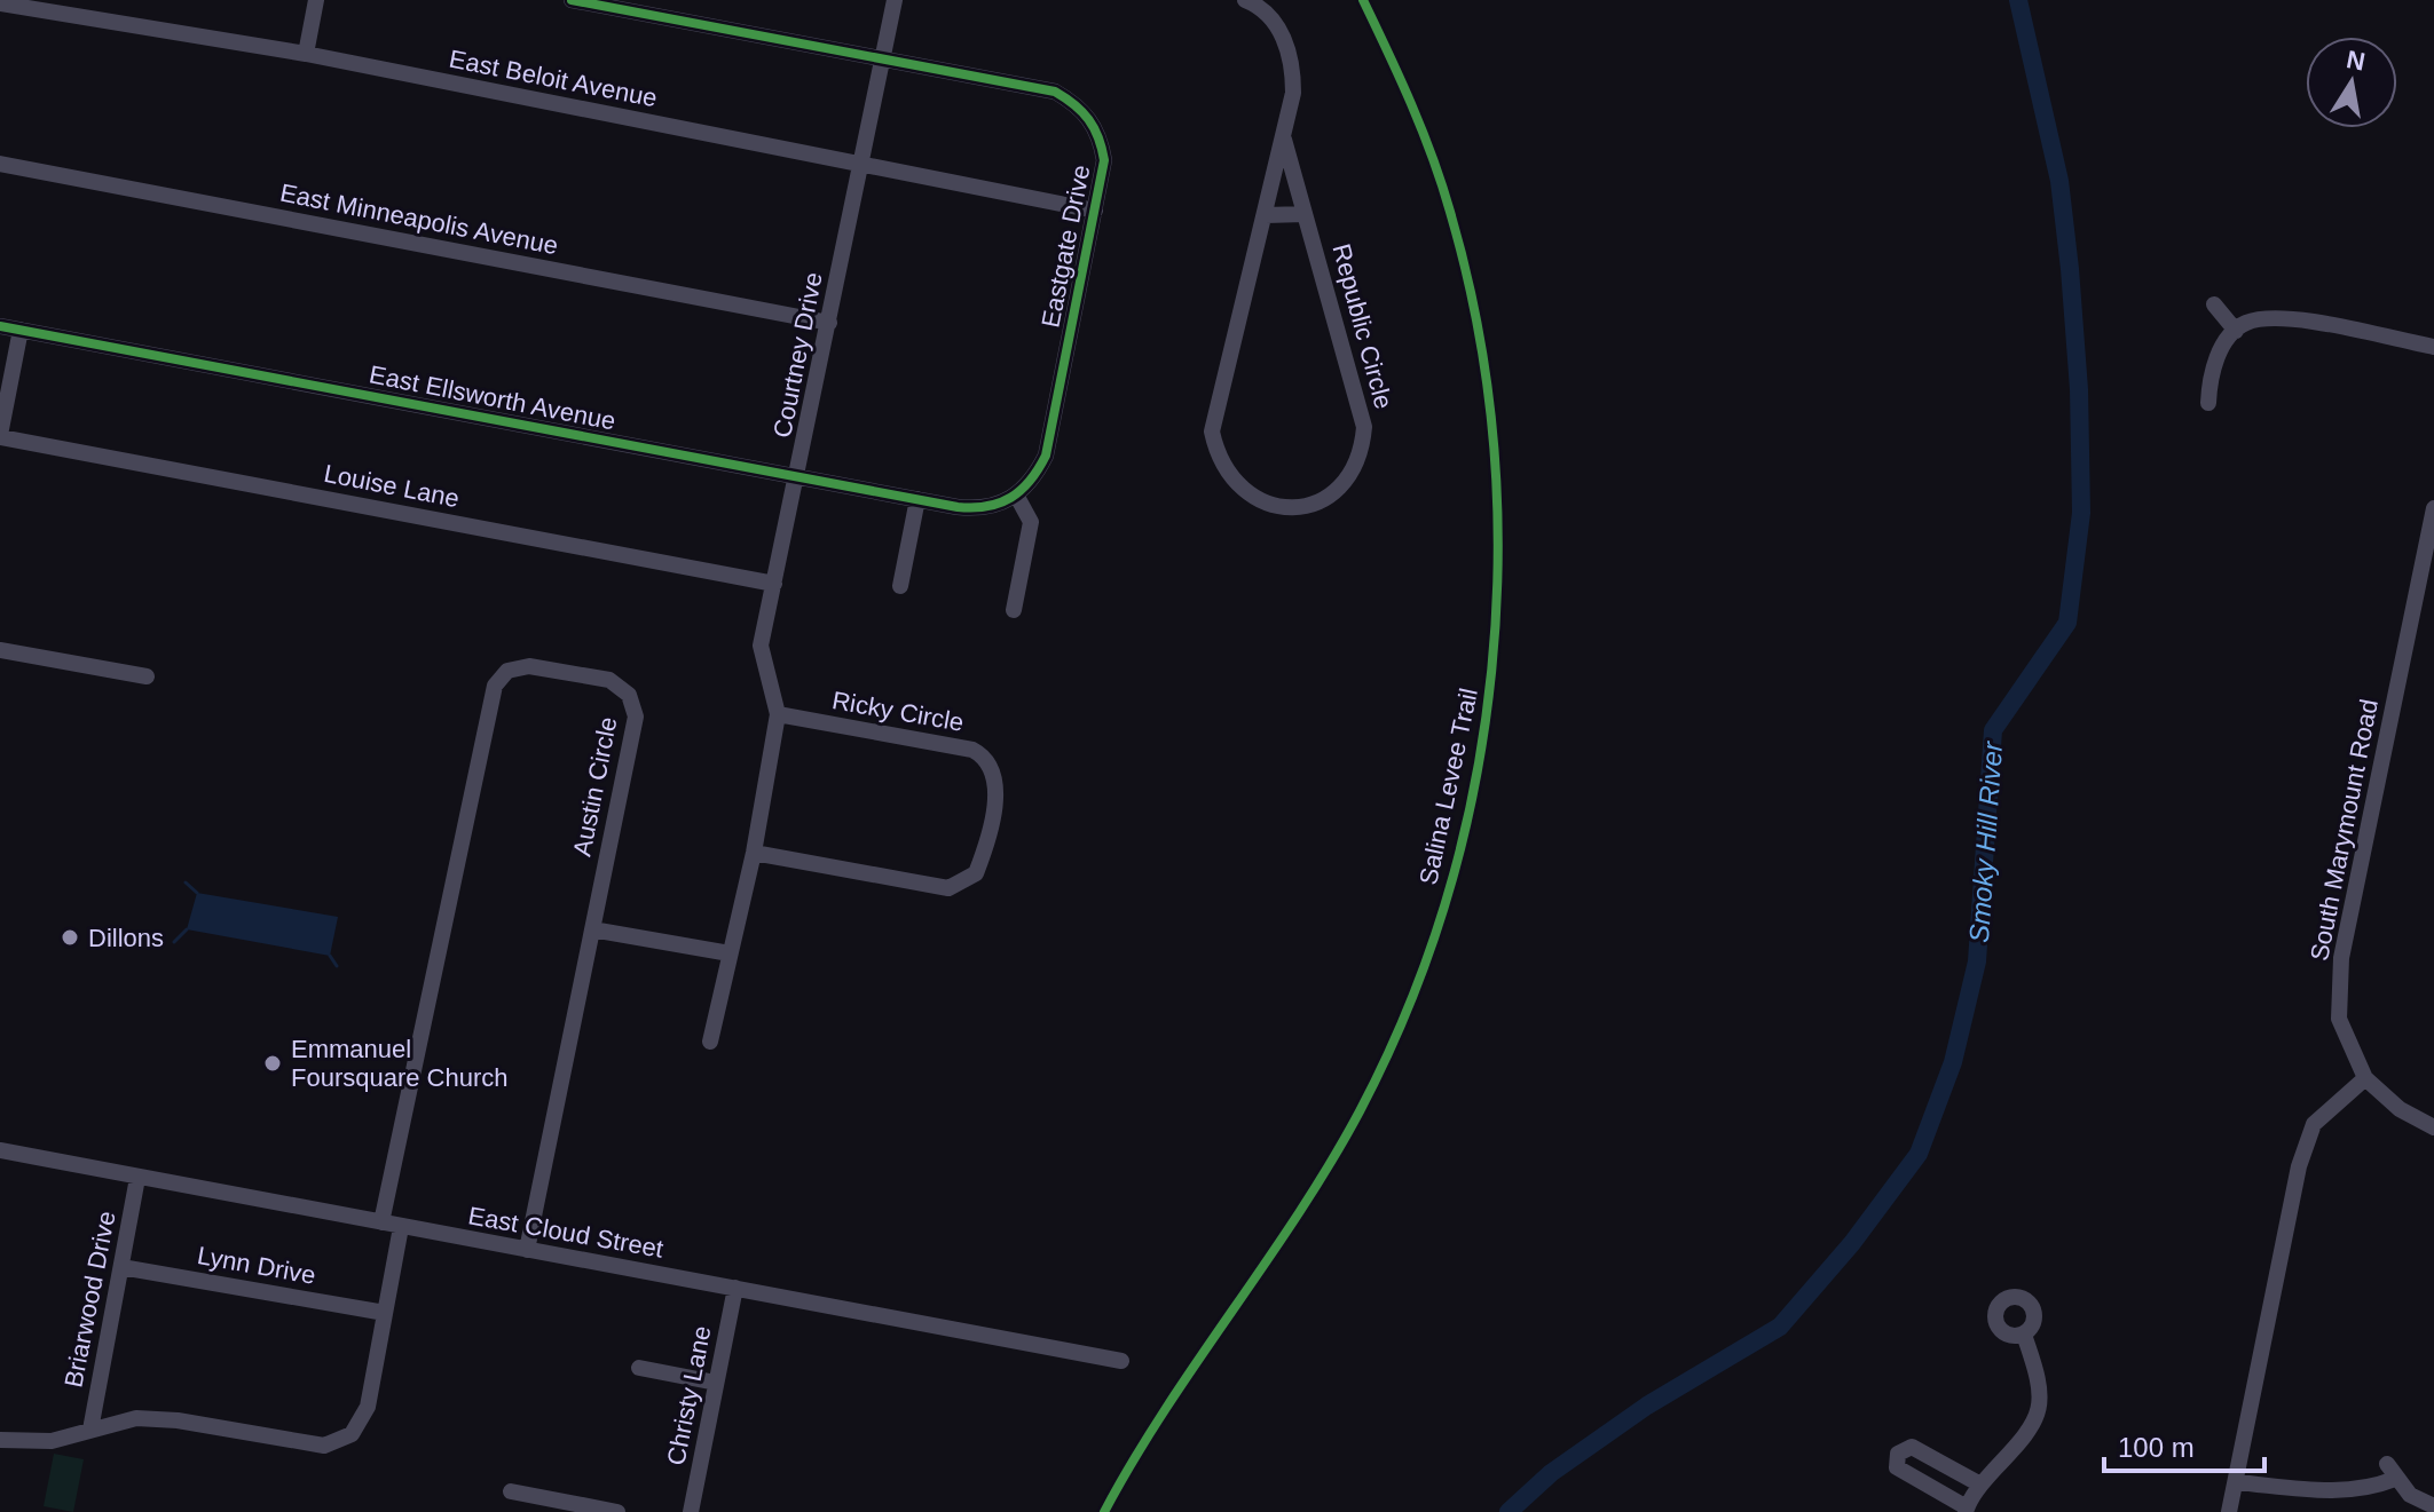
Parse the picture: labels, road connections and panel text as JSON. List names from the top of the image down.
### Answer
{
  "streets": {
    "street": [
      "East Beloit Avenue",
      "East Minneapolis Avenue",
      "Eastgate Drive",
      "Republic Circle",
      "Courtney Drive",
      "East Ellsworth Avenue",
      "Louise Lane",
      "Ricky Circle",
      "Austin Circle",
      "South Marymount Road",
      "East Cloud Street",
      "Lynn Drive",
      "Briarwood Drive",
      "Christy Lane"
    ],
    "cycle path": ["Salina Levee Trail"]
  },
  "crossings": [
    ["East Beloit Avenue", "Eastgate Drive"],
    ["East Beloit Avenue", "Courtney Drive"],
    ["East Minneapolis Avenue", "Courtney Drive"],
    ["Eastgate Drive", "Courtney Drive"],
    ["Eastgate Drive", "East Ellsworth Avenue"],
    ["Courtney Drive", "East Ellsworth Avenue"],
    ["Courtney Drive", "Louise Lane"],
    ["Courtney Drive", "Ricky Circle"],
    ["East Ellsworth Avenue", "Louise Lane"],
    ["Austin Circle", "East Cloud Street"],
    ["East Cloud Street", "Briarwood Drive"],
    ["East Cloud Street", "Christy Lane"],
    ["Lynn Drive", "Briarwood Drive"]
  ],
  "water": ["Smoky Hill River"],
  "places": ["Dillons", "Emmanuel Foursquare Church"],
  "scale_bar": "100 m",
  "north": "top"
}
